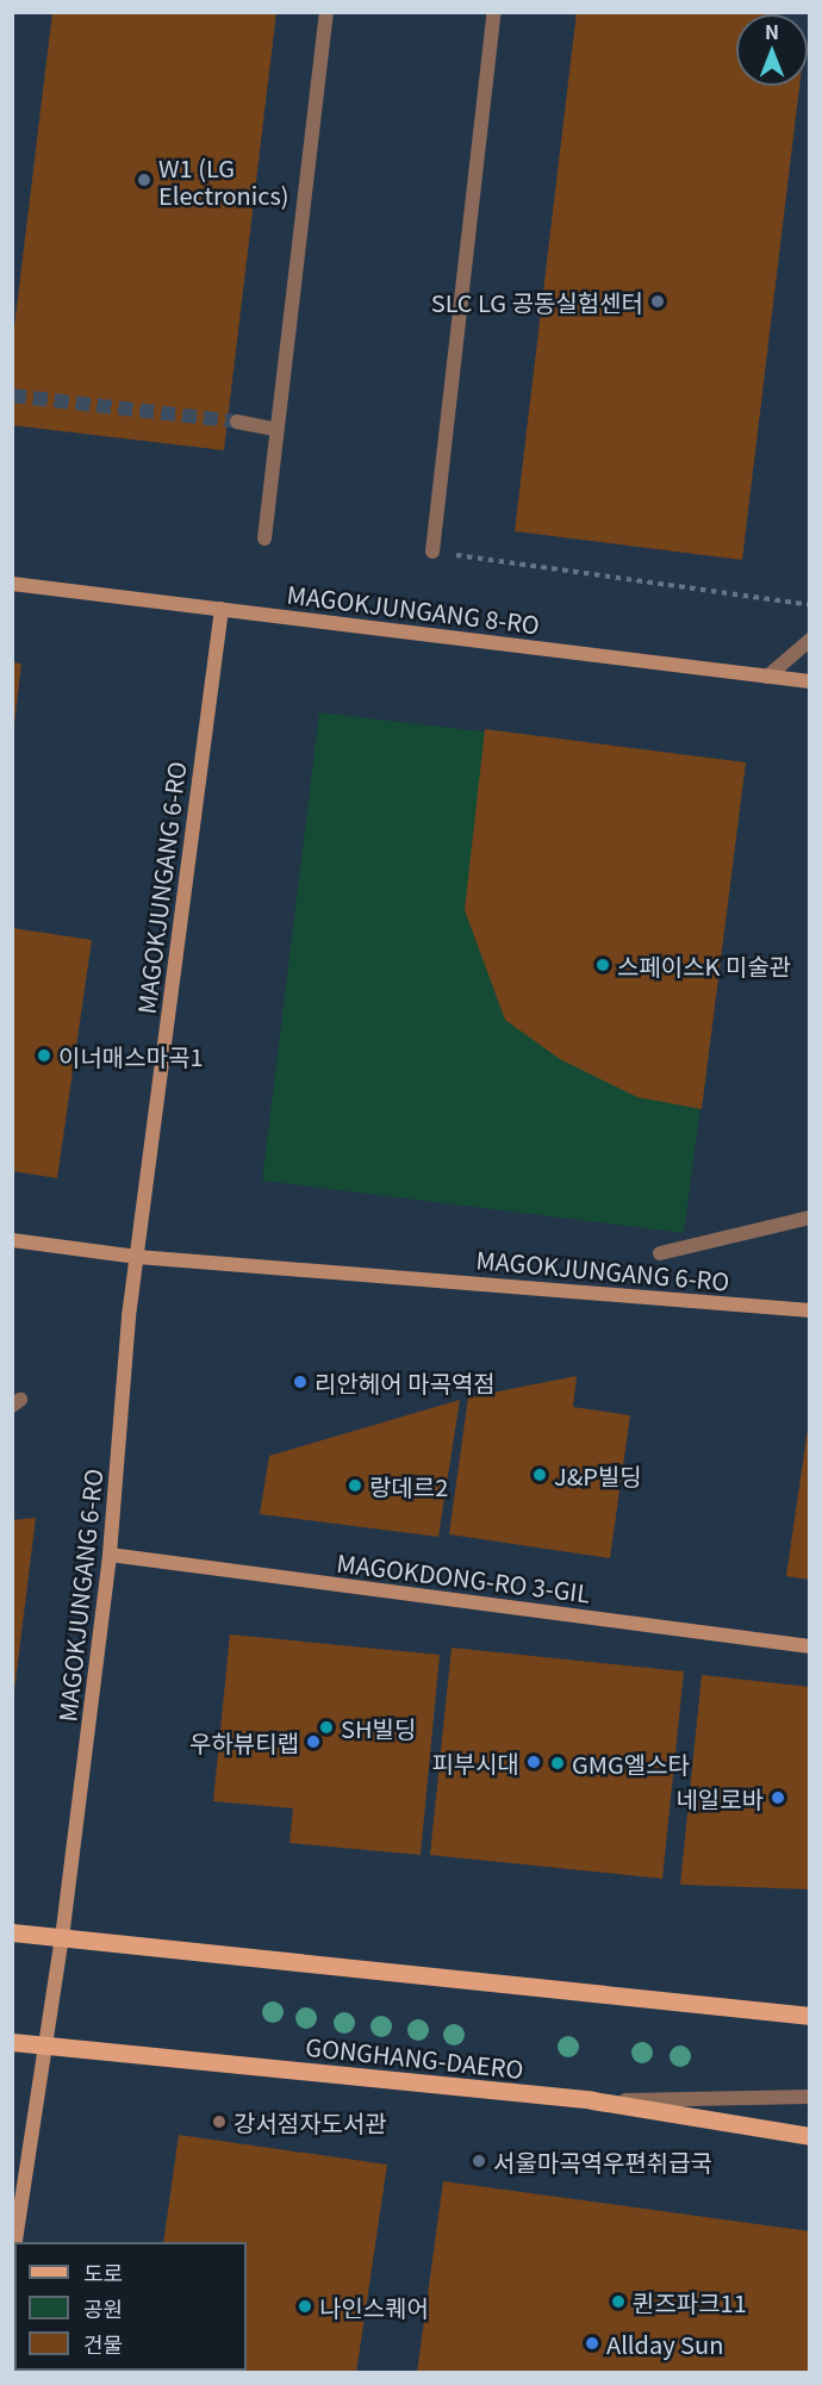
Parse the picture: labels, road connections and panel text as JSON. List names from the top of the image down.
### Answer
{
  "streets": {
    "main road": ["GONGHANG-DAERO"],
    "street": ["MAGOKJUNGANG 8-RO", "MAGOKJUNGANG 6-RO", "MAGOKDONG-RO 3-GIL"]
  },
  "crossings": [
    ["MAGOKJUNGANG 8-RO", "MAGOKJUNGANG 6-RO"],
    ["MAGOKJUNGANG 6-RO", "MAGOKDONG-RO 3-GIL"],
    ["MAGOKJUNGANG 6-RO", "GONGHANG-DAERO"]
  ],
  "places": [
    "W1 (LG Electronics)",
    "SLC LG 공동실험센터",
    "스페이스K 미술관",
    "이너매스마곡1",
    "리안헤어 마곡역점",
    "J&P빌딩",
    "랑데르2",
    "SH빌딩",
    "우하뷰티랩",
    "피부시대",
    "GMG엘스타",
    "네일로바",
    "강서점자도서관",
    "서울마곡역우편취급국",
    "퀸즈파크11",
    "나인스퀘어",
    "Allday Sun"
  ],
  "legend": ["도로", "공원", "건물"],
  "north": "top"
}
